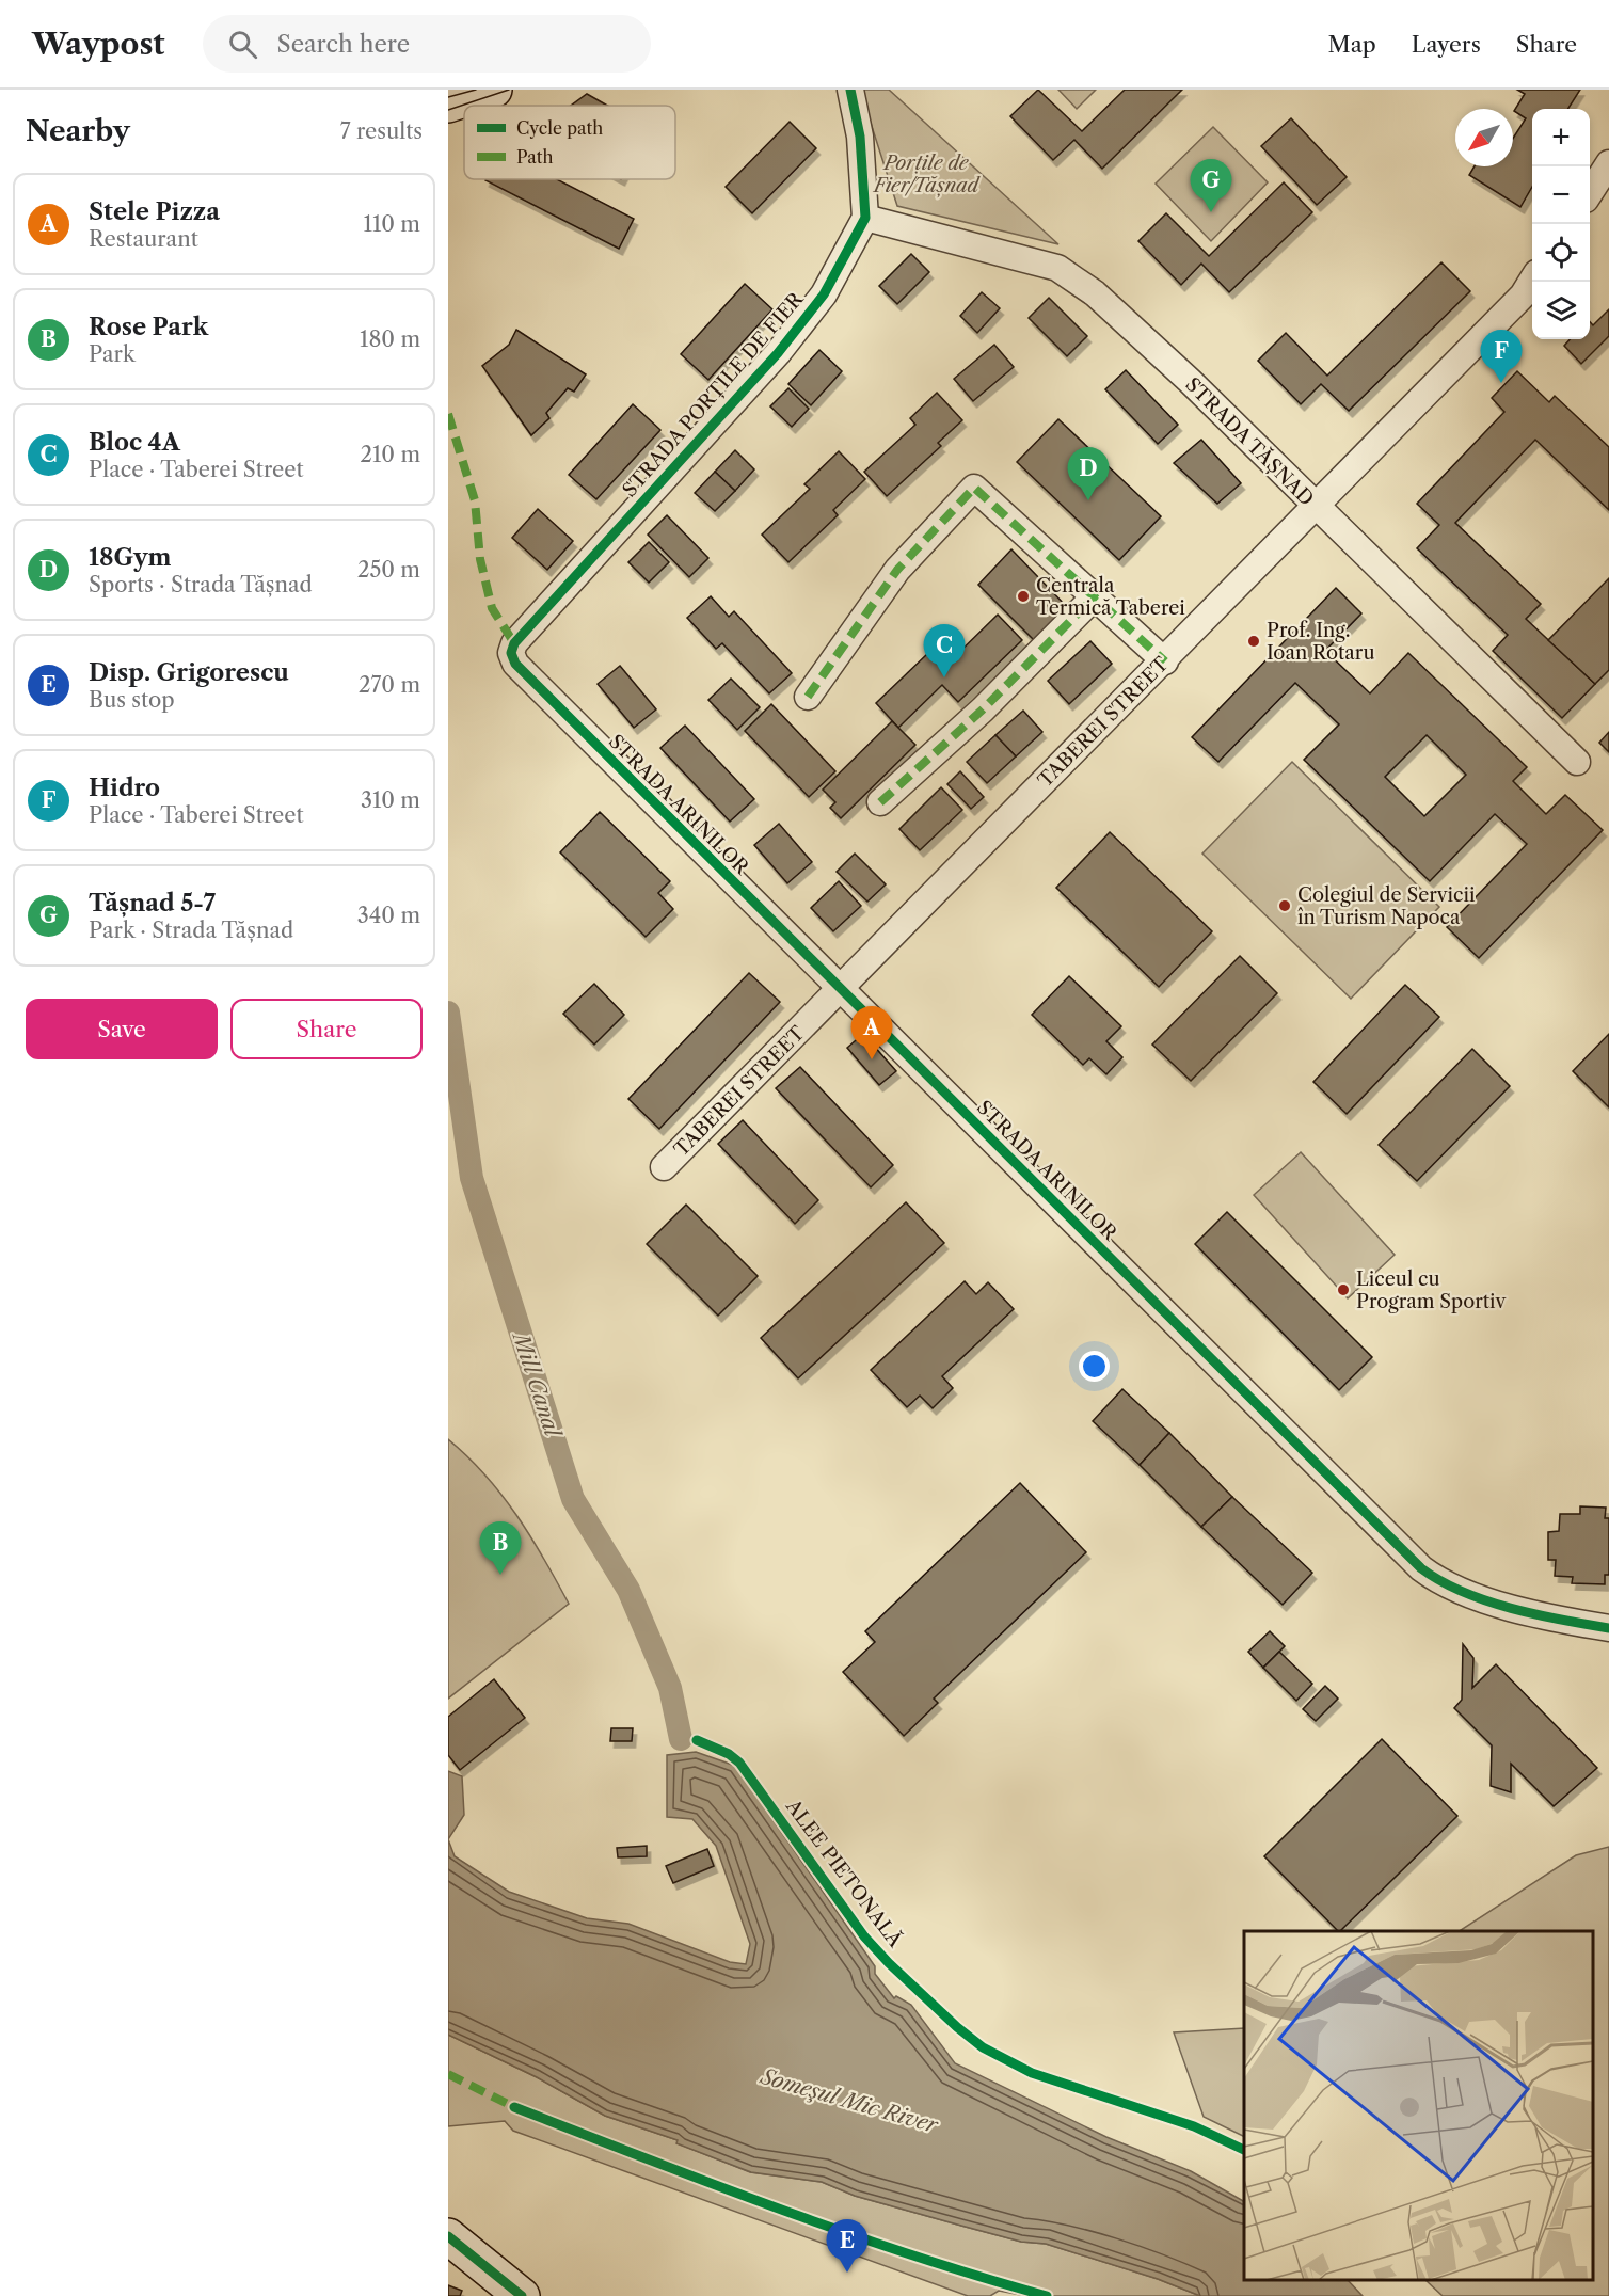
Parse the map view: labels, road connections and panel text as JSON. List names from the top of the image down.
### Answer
{
  "streets": {
    "street": [
      "STRADA PORȚILE DE FIER",
      "STRADA TĂȘNAD",
      "TABEREI STREET",
      "STRADA ARINILOR"
    ],
    "cycle path": ["ALEE PIETONALĂ"]
  },
  "crossings": [
    ["STRADA PORȚILE DE FIER", "STRADA TĂȘNAD"],
    ["STRADA PORȚILE DE FIER", "STRADA ARINILOR"],
    ["STRADA TĂȘNAD", "TABEREI STREET"],
    ["TABEREI STREET", "STRADA ARINILOR"]
  ],
  "water": ["Mill Canal", "Someşul Mic River"],
  "parks": ["Porțile de Fier/Tășnad"],
  "places": [
    "Centrala Termică Taberei",
    "Prof. Ing. Ioan Rotaru",
    "Colegiul de Servicii în Turism Napoca",
    "Liceul cu Program Sportiv"
  ],
  "legend": ["Cycle path", "Path"],
  "north": "bottom left",
  "page": {
    "header": "Waypost",
    "search": "Search here",
    "nav": ["Map", "Layers", "Share"],
    "heading": ["Nearby", "7 results"],
    "map_buttons": ["+", "−"],
    "pins": [
      "G",
      "F",
      "D",
      "C",
      "A",
      "B",
      "E"
    ],
    "list": [
      {
        "mark": "A",
        "name": "Stele Pizza",
        "note": "Restaurant",
        "value": "110 m"
      },
      {
        "mark": "B",
        "name": "Rose Park",
        "note": "Park",
        "value": "180 m"
      },
      {
        "mark": "C",
        "name": "Bloc 4A",
        "note": "Place · Taberei Street",
        "value": "210 m"
      },
      {
        "mark": "D",
        "name": "18Gym",
        "note": "Sports · Strada Tășnad",
        "value": "250 m"
      },
      {
        "mark": "E",
        "name": "Disp. Grigorescu",
        "note": "Bus stop",
        "value": "270 m"
      },
      {
        "mark": "F",
        "name": "Hidro",
        "note": "Place · Taberei Street",
        "value": "310 m"
      },
      {
        "mark": "G",
        "name": "Tășnad 5-7",
        "note": "Park · Strada Tășnad",
        "value": "340 m"
      }
    ],
    "buttons": ["Save", "Share"]
  }
}
